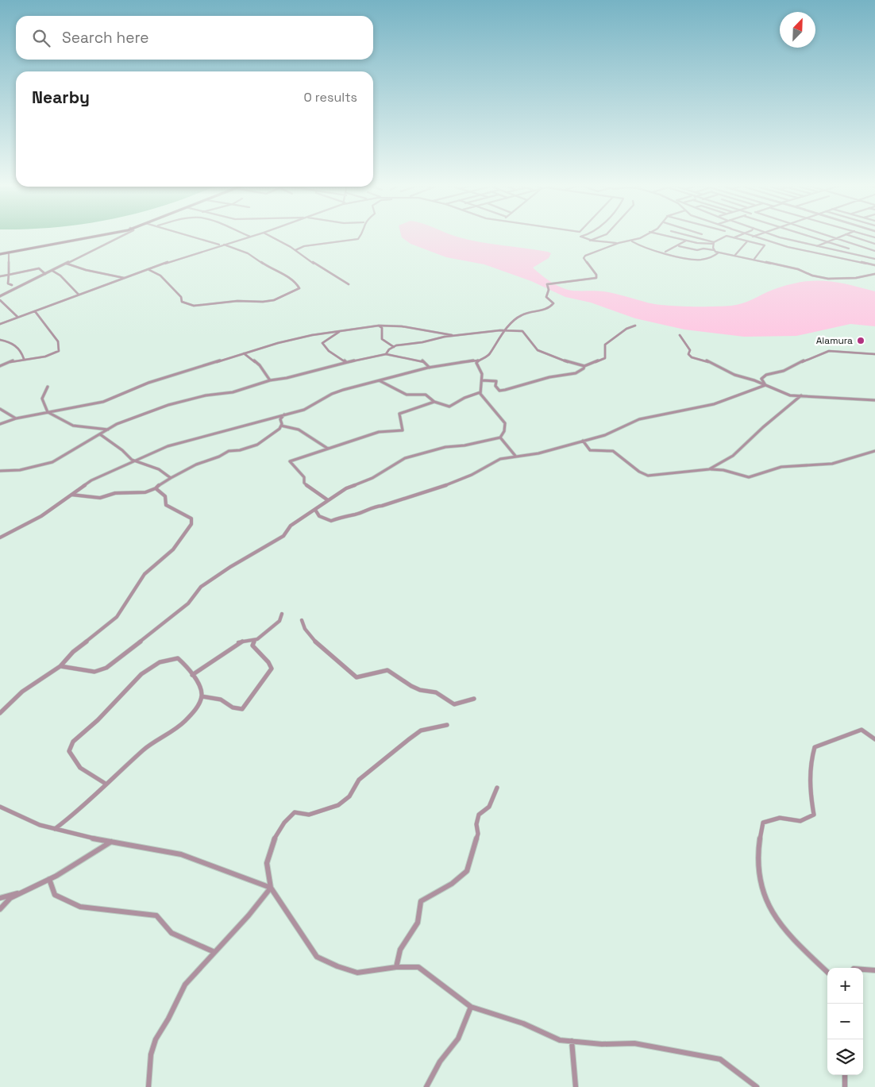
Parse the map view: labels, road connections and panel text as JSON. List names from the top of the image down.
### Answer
{
  "places": ["Alamura"],
  "north": "top right",
  "page": {
    "search": "Search here",
    "heading": ["Nearby", "0 results"],
    "map_buttons": ["+", "−"]
  }
}
